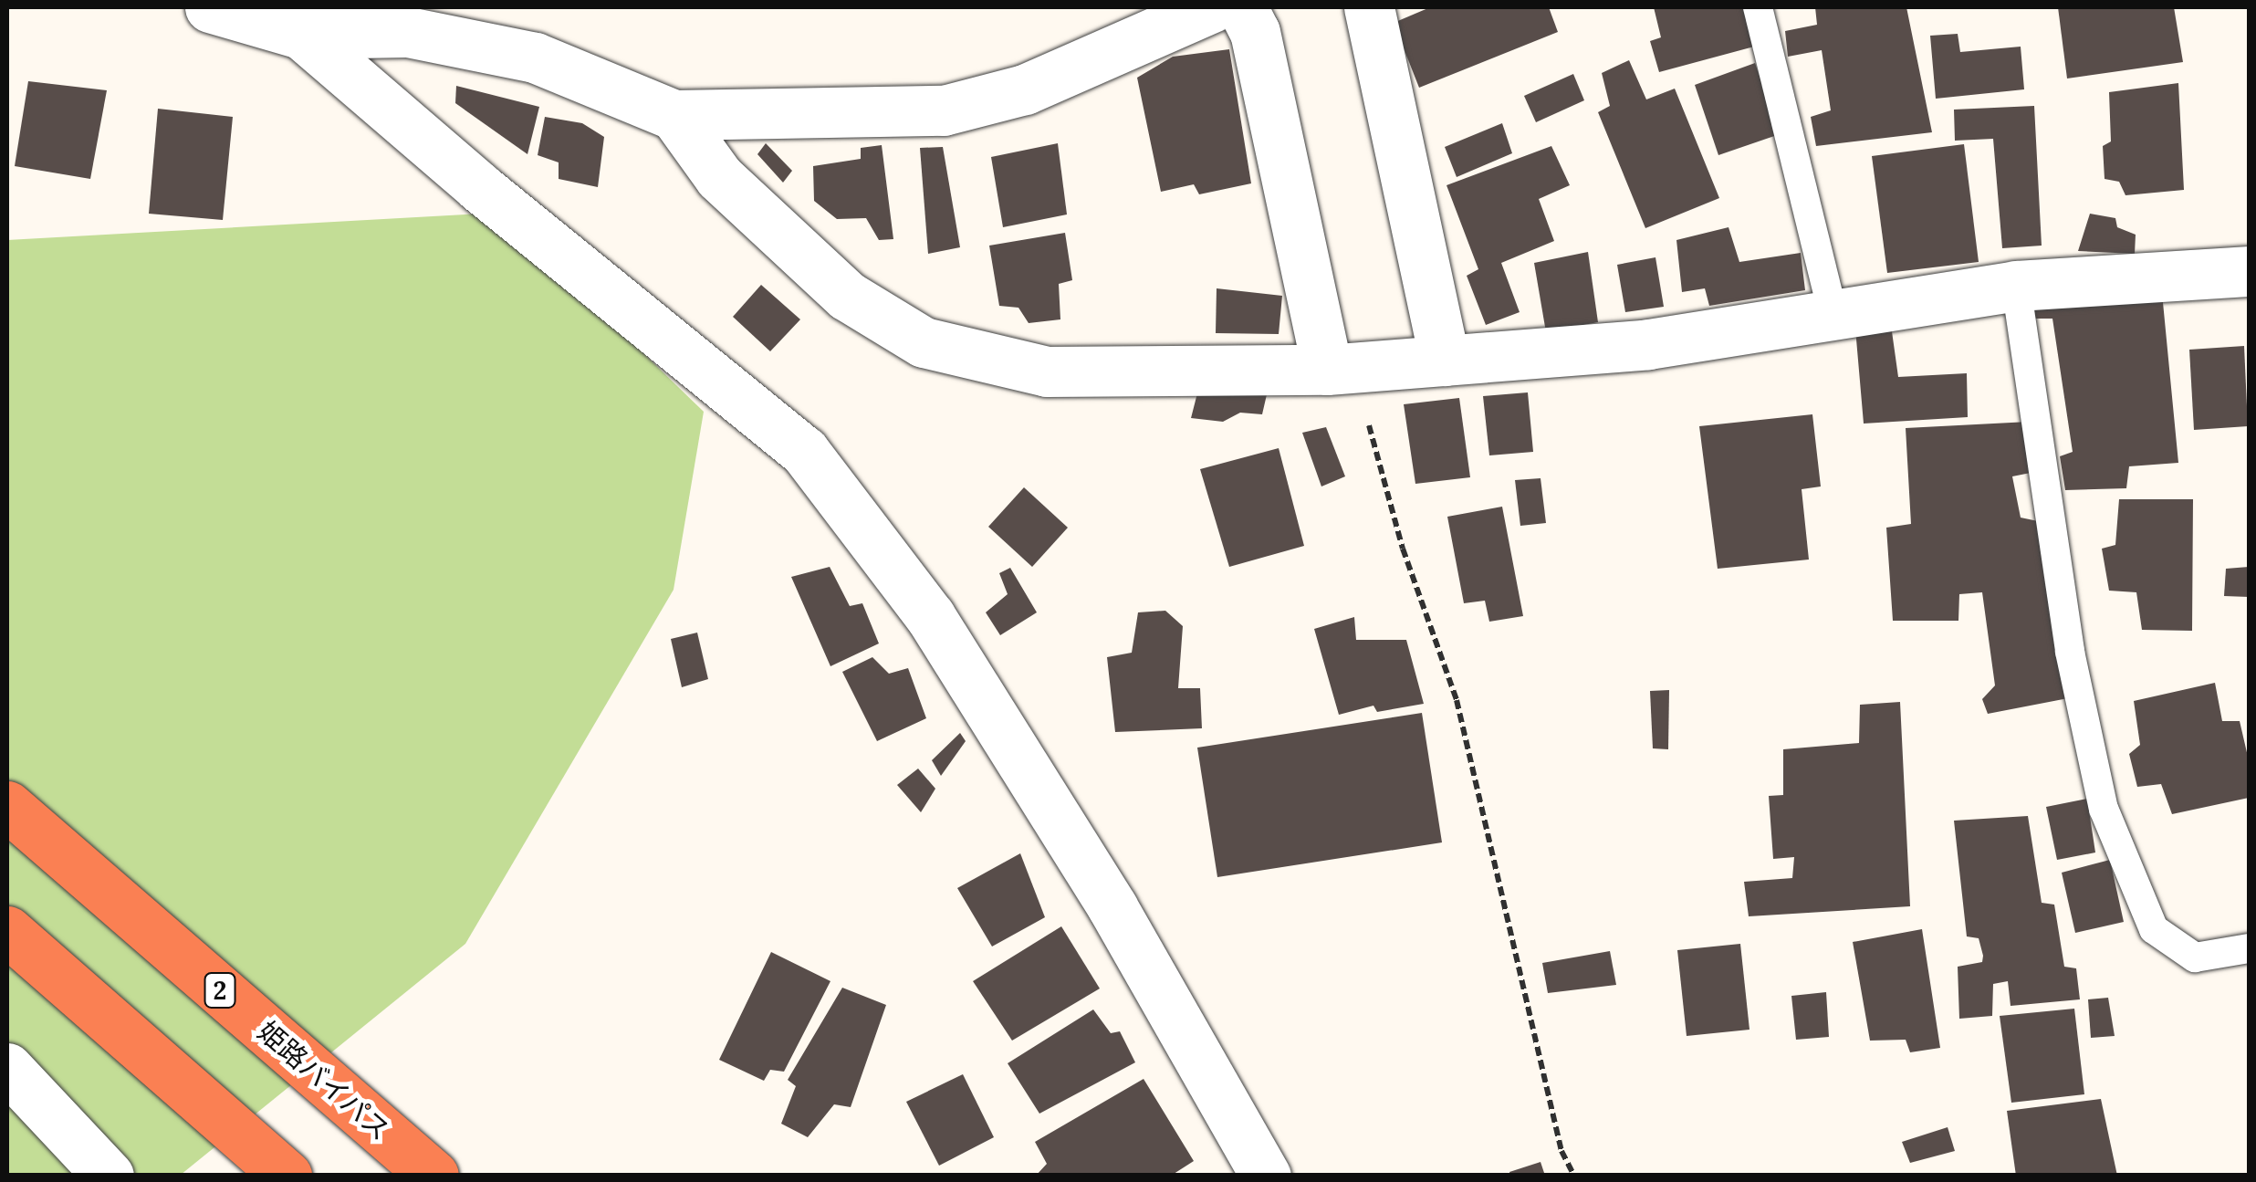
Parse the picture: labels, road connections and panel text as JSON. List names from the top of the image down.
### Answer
{
  "streets": {
    "highway": ["2", "姫路バイパス"]
  }
}
